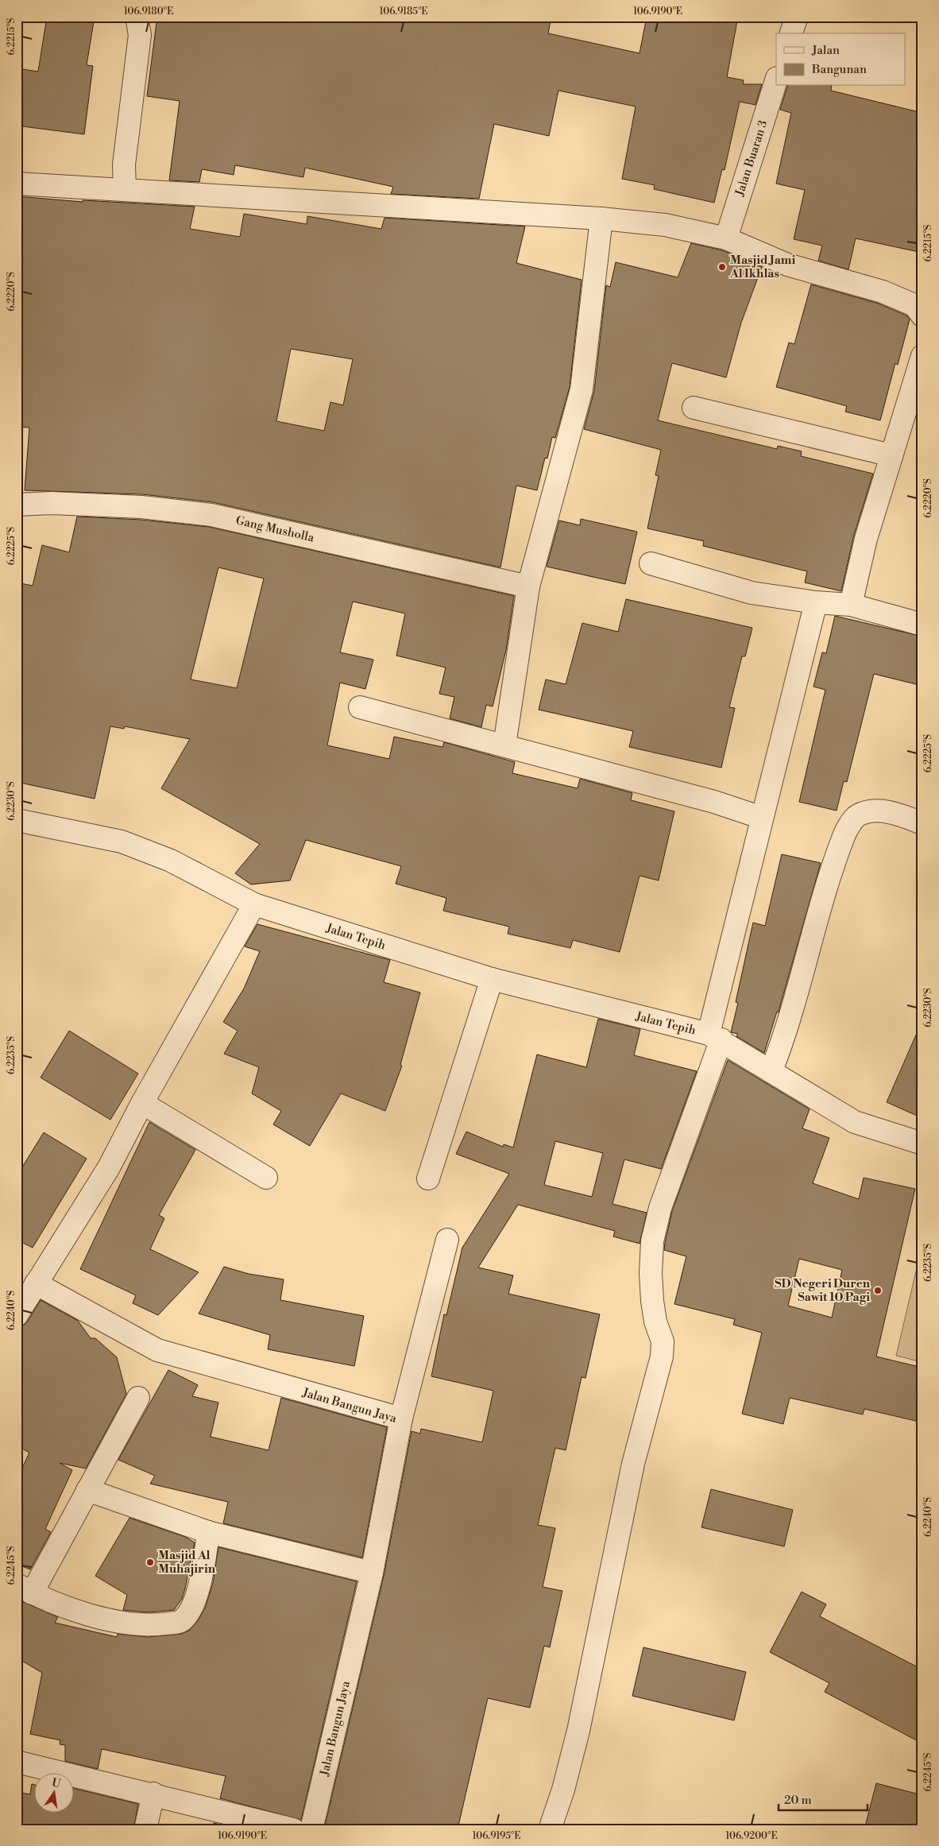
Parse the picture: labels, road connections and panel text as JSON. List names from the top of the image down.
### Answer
{
  "streets": {
    "street": [
      "Jalan Buaran 3",
      "Gang Musholla",
      "Jalan Tepih",
      "Jalan Bangun Jaya"
    ]
  },
  "places": ["Masjid Jami Al Ikhlas", "SD Negeri Duren Sawit 10 Pagi", "Masjid Al Muhajirin"],
  "legend": ["Jalan", "Bangunan"],
  "scale_bar": "20 m",
  "north": "top",
  "coordinates": [
    "106.9180°E",
    "106.9185°E",
    "106.9190°E",
    "6.2215°S",
    "6.2220°S",
    "6.2225°S",
    "6.2230°S",
    "6.2235°S",
    "6.2240°S",
    "6.2245°S",
    "106.9195°E",
    "106.9200°E"
  ]
}
